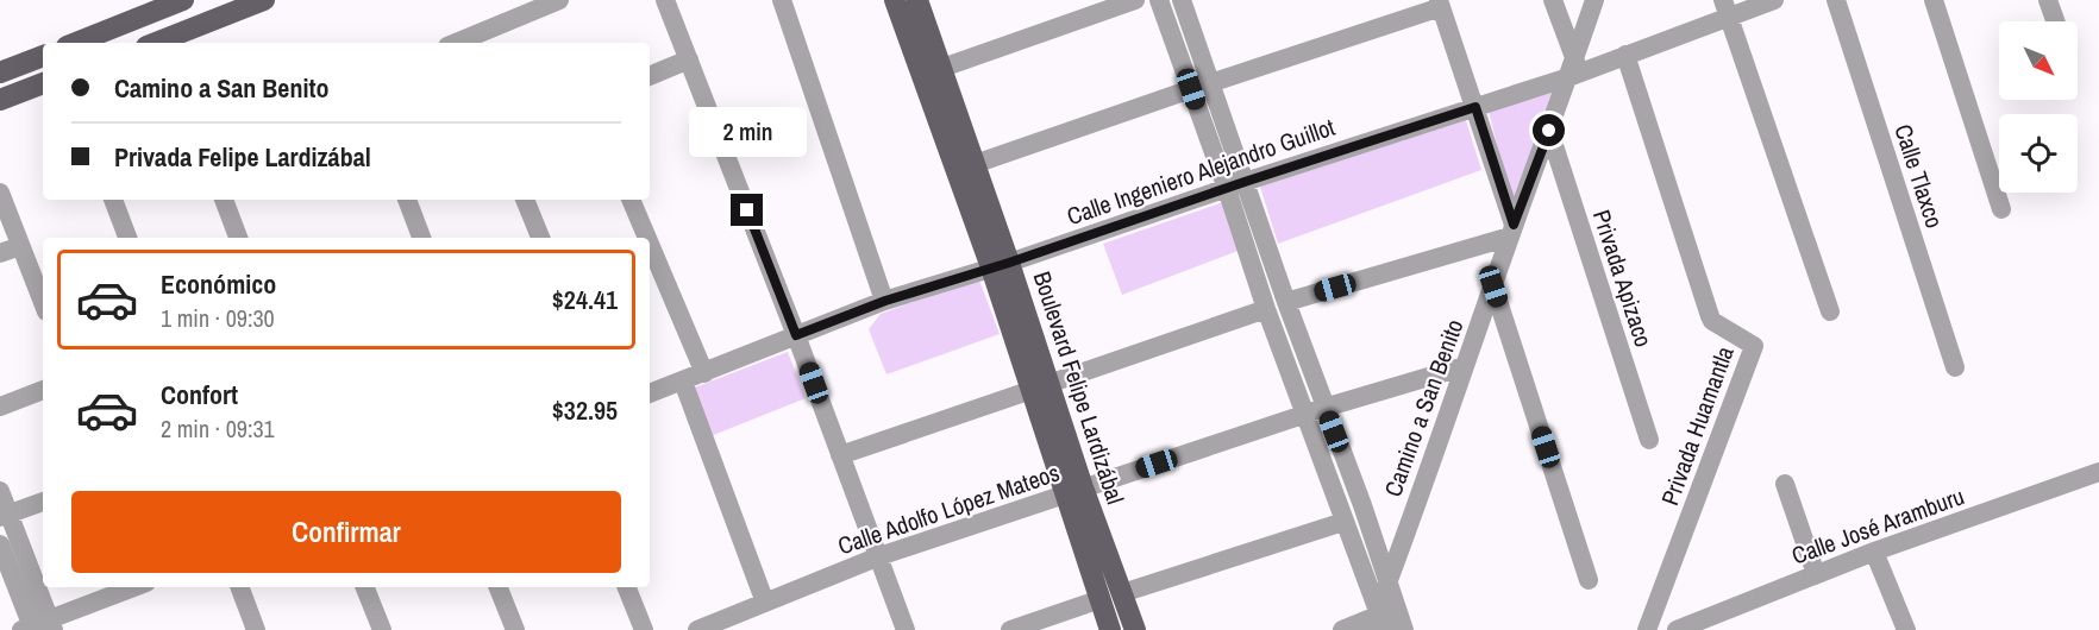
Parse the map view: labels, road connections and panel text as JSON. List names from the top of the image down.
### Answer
{
  "streets": {
    "main road": ["Boulevard Felipe Lardizábal"],
    "street": [
      "Calle Ingeniero Alejandro Guillot",
      "Calle Tlaxco",
      "Privada Apizaco",
      "Camino a San Benito",
      "Privada Huamantla",
      "Calle Adolfo López Mateos",
      "Calle José Aramburu"
    ]
  },
  "crossings": [
    ["Calle Ingeniero Alejandro Guillot", "Boulevard Felipe Lardizábal"],
    ["Calle Ingeniero Alejandro Guillot", "Camino a San Benito"],
    ["Calle Ingeniero Alejandro Guillot", "Privada Huamantla"],
    ["Privada Apizaco", "Camino a San Benito"],
    ["Boulevard Felipe Lardizábal", "Calle Adolfo López Mateos"],
    ["Camino a San Benito", "Calle Adolfo López Mateos"]
  ],
  "north": "bottom right",
  "page": {
    "banner": ["Camino a San Benito", "Privada Felipe Lardizábal"],
    "bubble": "2 min",
    "list": [
      {
        "name": "Económico",
        "note": "1 min · 09:30",
        "value": "$24.41"
      },
      {
        "name": "Confort",
        "note": "2 min · 09:31",
        "value": "$32.95"
      }
    ],
    "buttons": "Confirmar"
  }
}
